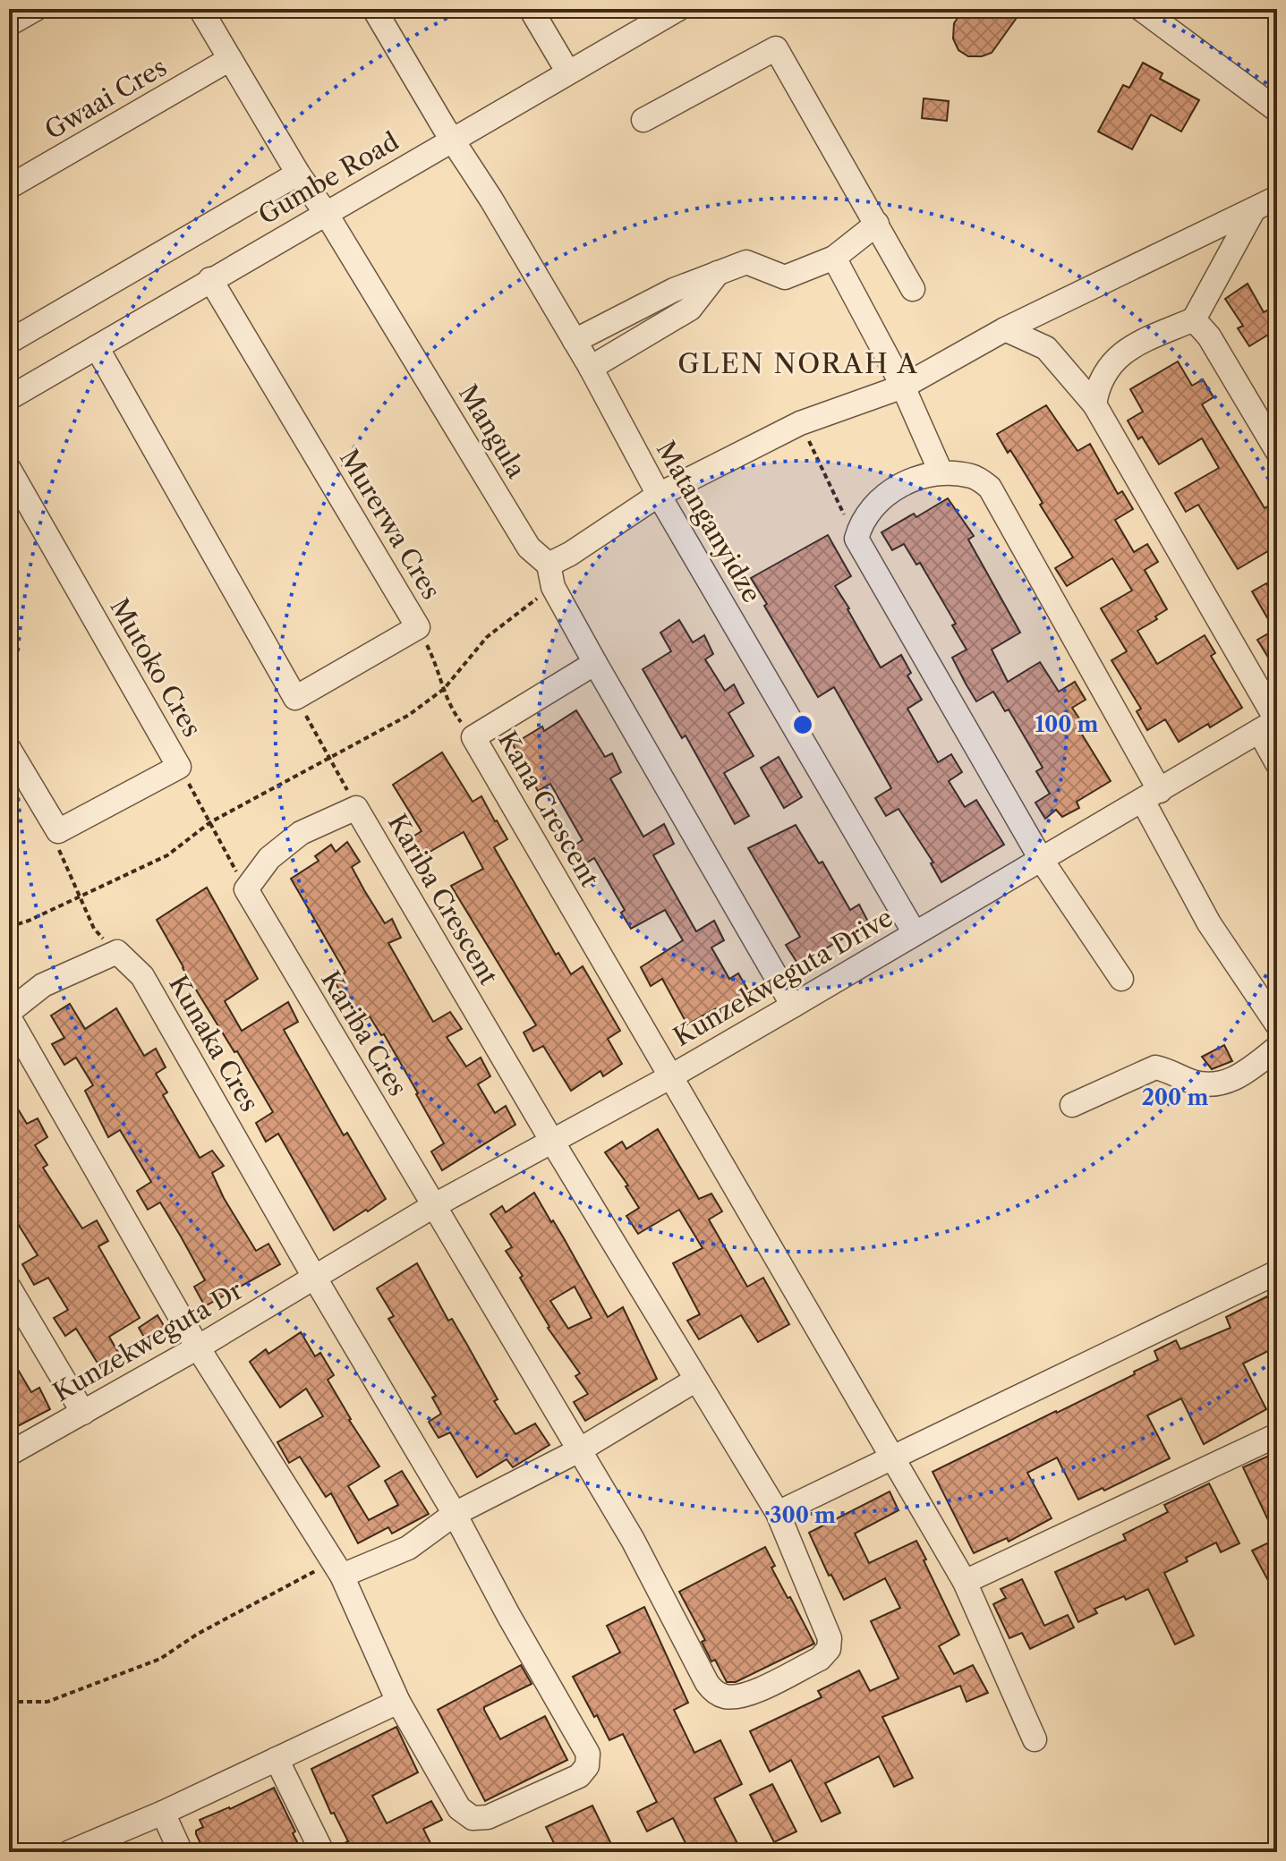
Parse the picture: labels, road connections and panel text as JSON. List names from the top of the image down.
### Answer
{
  "streets": {
    "street": [
      "Gwaai Cres",
      "Gumbe Road",
      "Mangula",
      "Matanganyidze",
      "Murerwa Cres",
      "Mutoko Cres",
      "Kana Crescent",
      "Kariba Crescent",
      "Kunzekweguta Drive",
      "Kariba Cres",
      "Kunaka Cres",
      "Kunzekweguta Dr"
    ]
  },
  "crossings": [
    ["Gwaai Cres", "Mangula"],
    ["Gumbe Road", "Mangula"],
    ["Gumbe Road", "Matanganyidze"],
    ["Gumbe Road", "Murerwa Cres"],
    ["Mangula", "Kana Crescent"],
    ["Matanganyidze", "Kunzekweguta Drive"],
    ["Kana Crescent", "Kunzekweguta Drive"],
    ["Kariba Crescent", "Kunzekweguta Drive"],
    ["Kariba Crescent", "Kariba Cres"],
    ["Kunzekweguta Drive", "Kariba Cres"],
    ["Kunzekweguta Drive", "Kunaka Cres"],
    ["Kunzekweguta Drive", "Kunzekweguta Dr"],
    ["Kunaka Cres", "Kunzekweguta Dr"]
  ],
  "districts": ["GLEN NORAH A"],
  "rings": ["100 m", "200 m", "300 m"]
}
